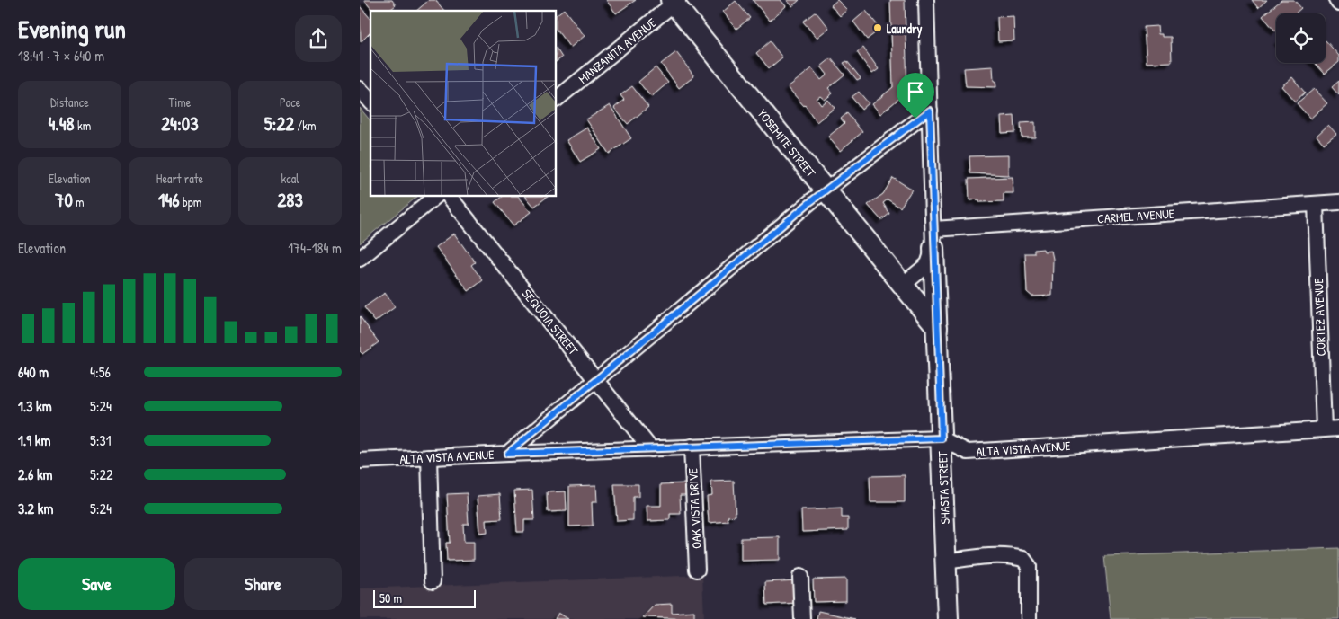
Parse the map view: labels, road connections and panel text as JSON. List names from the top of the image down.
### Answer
{
  "streets": {
    "street": [
      "MANZANITA AVENUE",
      "YOSEMITE STREET",
      "CARMEL AVENUE",
      "CORTEZ AVENUE",
      "SEQUOIA STREET",
      "ALTA VISTA AVENUE",
      "SHASTA STREET",
      "OAK VISTA DRIVE"
    ]
  },
  "crossings": [
    ["MANZANITA AVENUE", "YOSEMITE STREET"],
    ["YOSEMITE STREET", "SHASTA STREET"],
    ["CARMEL AVENUE", "CORTEZ AVENUE"],
    ["CARMEL AVENUE", "SHASTA STREET"],
    ["CORTEZ AVENUE", "ALTA VISTA AVENUE"],
    ["SEQUOIA STREET", "ALTA VISTA AVENUE"],
    ["ALTA VISTA AVENUE", "SHASTA STREET"],
    ["ALTA VISTA AVENUE", "OAK VISTA DRIVE"]
  ],
  "places": ["Laundry"],
  "scale_bar": "50 m",
  "page": {
    "heading": ["Evening run", "18:41 · 7 × 640 m"],
    "stats": [
      ["Distance", "4.48 km"],
      ["Time", "24:03"],
      ["Pace", "5:22 /km"],
      ["Elevation", "70 m"],
      ["Heart rate", "146 bpm"],
      ["kcal", "283"]
    ],
    "chart": ["Elevation", "174–184 m"],
    "list": [
      {
        "name": "640 m",
        "note": "4:56"
      },
      {
        "name": "1.3 km",
        "note": "5:24"
      },
      {
        "name": "1.9 km",
        "note": "5:31"
      },
      {
        "name": "2.6 km",
        "note": "5:22"
      },
      {
        "name": "3.2 km",
        "note": "5:24"
      }
    ],
    "buttons": ["Save", "Share"],
    "scale": "50 m"
  }
}
